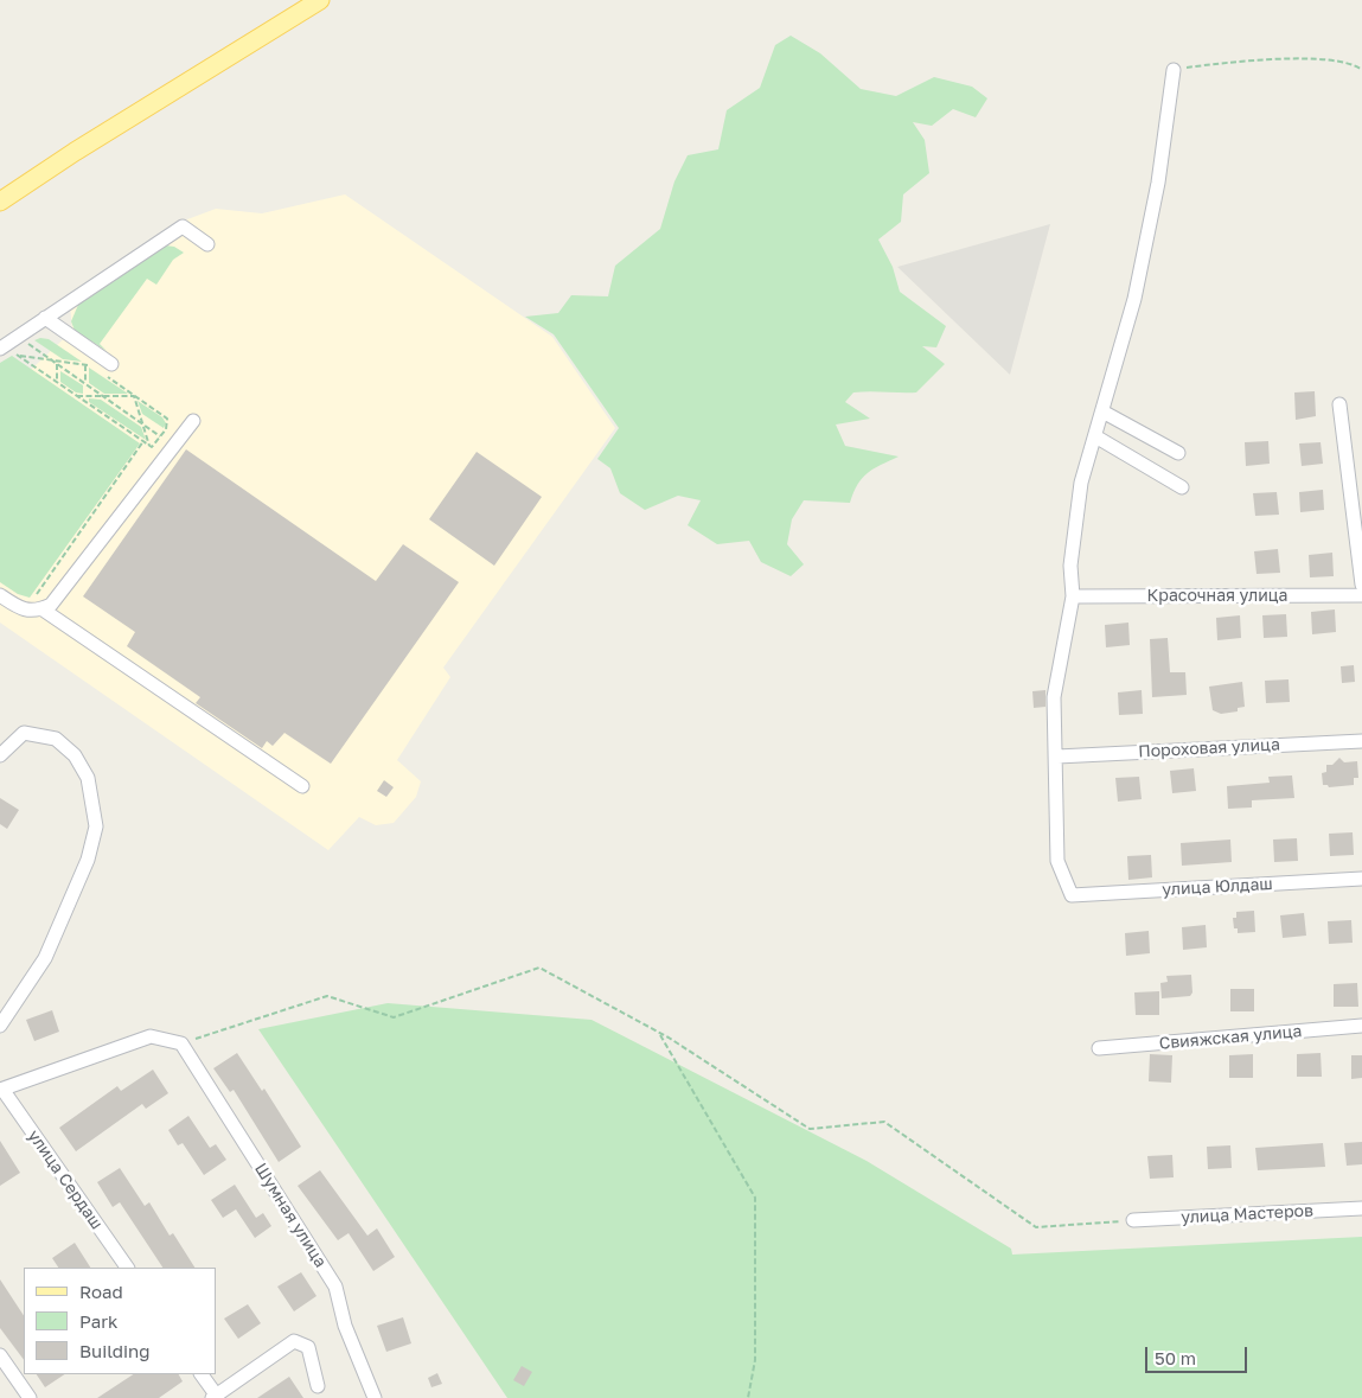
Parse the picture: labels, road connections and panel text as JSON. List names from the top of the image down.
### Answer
{
  "streets": {
    "street": [
      "Красочная улица",
      "Пороховая улица",
      "улица Юлдаш",
      "Свияжская улица",
      "улица Сердаш",
      "улица Мастеров",
      "Шумная улица"
    ]
  },
  "crossings": [
    ["Пороховая улица", "улица Юлдаш"]
  ],
  "legend": ["Road", "Park", "Building"],
  "scale_bar": "50 m"
}
